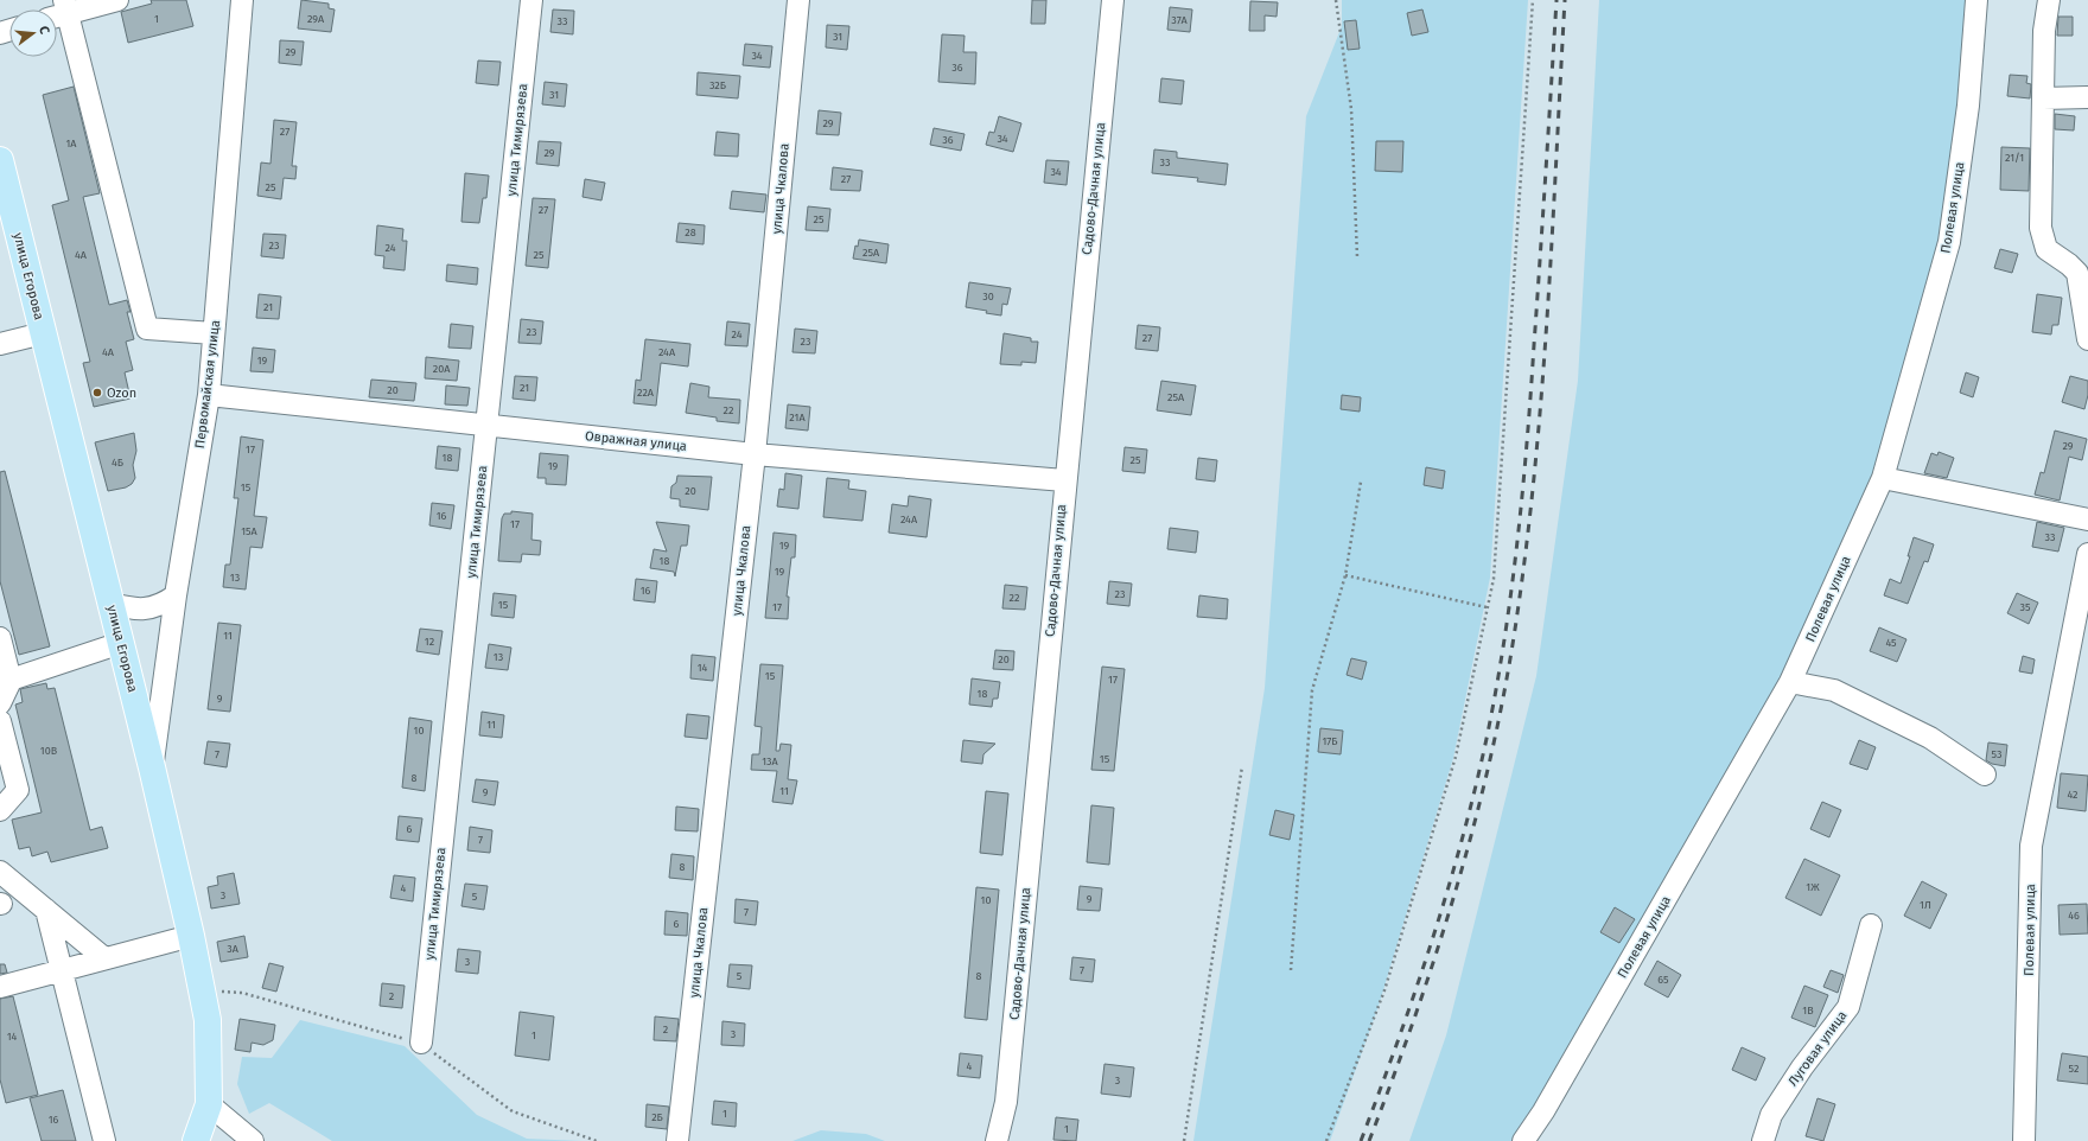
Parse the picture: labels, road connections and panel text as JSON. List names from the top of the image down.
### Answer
{
  "streets": {
    "main road": ["улица Егорова"],
    "street": [
      "улица Тимирязева",
      "улица Чкалова",
      "Садово-Дачная улица",
      "Полевая улица",
      "Первомайская улица",
      "Овражная улица",
      "Луговая улица"
    ]
  },
  "crossings": [
    ["улица Тимирязева", "Овражная улица"],
    ["улица Чкалова", "Овражная улица"],
    ["Садово-Дачная улица", "Овражная улица"],
    ["улица Егорова", "Первомайская улица"],
    ["Первомайская улица", "Овражная улица"]
  ],
  "places": ["Ozon"],
  "house_numbers": [
    "1",
    "29А",
    "37А",
    "33",
    "31",
    "29",
    "34",
    "36",
    "32Б",
    "31",
    "29",
    "27",
    "34",
    "36",
    "1А",
    "29",
    "21/1",
    "33",
    "34",
    "27",
    "25",
    "27",
    "25",
    "28",
    "23",
    "24",
    "25А",
    "4А",
    "25",
    "30",
    "21",
    "23",
    "24",
    "27",
    "23",
    "4А",
    "24А",
    "19",
    "20А",
    "21",
    "20",
    "22А",
    "25А",
    "22",
    "21А",
    "29",
    "17",
    "18",
    "25",
    "4Б",
    "19",
    "15",
    "20",
    "16",
    "24А",
    "17",
    "15А",
    "33",
    "19",
    "18",
    "19",
    "13",
    "16",
    "23",
    "22",
    "15",
    "17",
    "35",
    "11",
    "12",
    "45",
    "13",
    "20",
    "14",
    "15",
    "17",
    "18",
    "9",
    "11",
    "10",
    "17Б",
    "10В",
    "7",
    "53",
    "15",
    "13А",
    "8",
    "11",
    "9",
    "42",
    "6",
    "7",
    "8",
    "1Ж",
    "4",
    "3",
    "5",
    "9",
    "10",
    "1Л",
    "7",
    "46",
    "6",
    "3А",
    "3",
    "7",
    "5",
    "8",
    "65",
    "2",
    "1В",
    "2",
    "3",
    "1",
    "14",
    "4",
    "52",
    "3",
    "1",
    "2Б",
    "16",
    "1"
  ],
  "north": "right"
}
